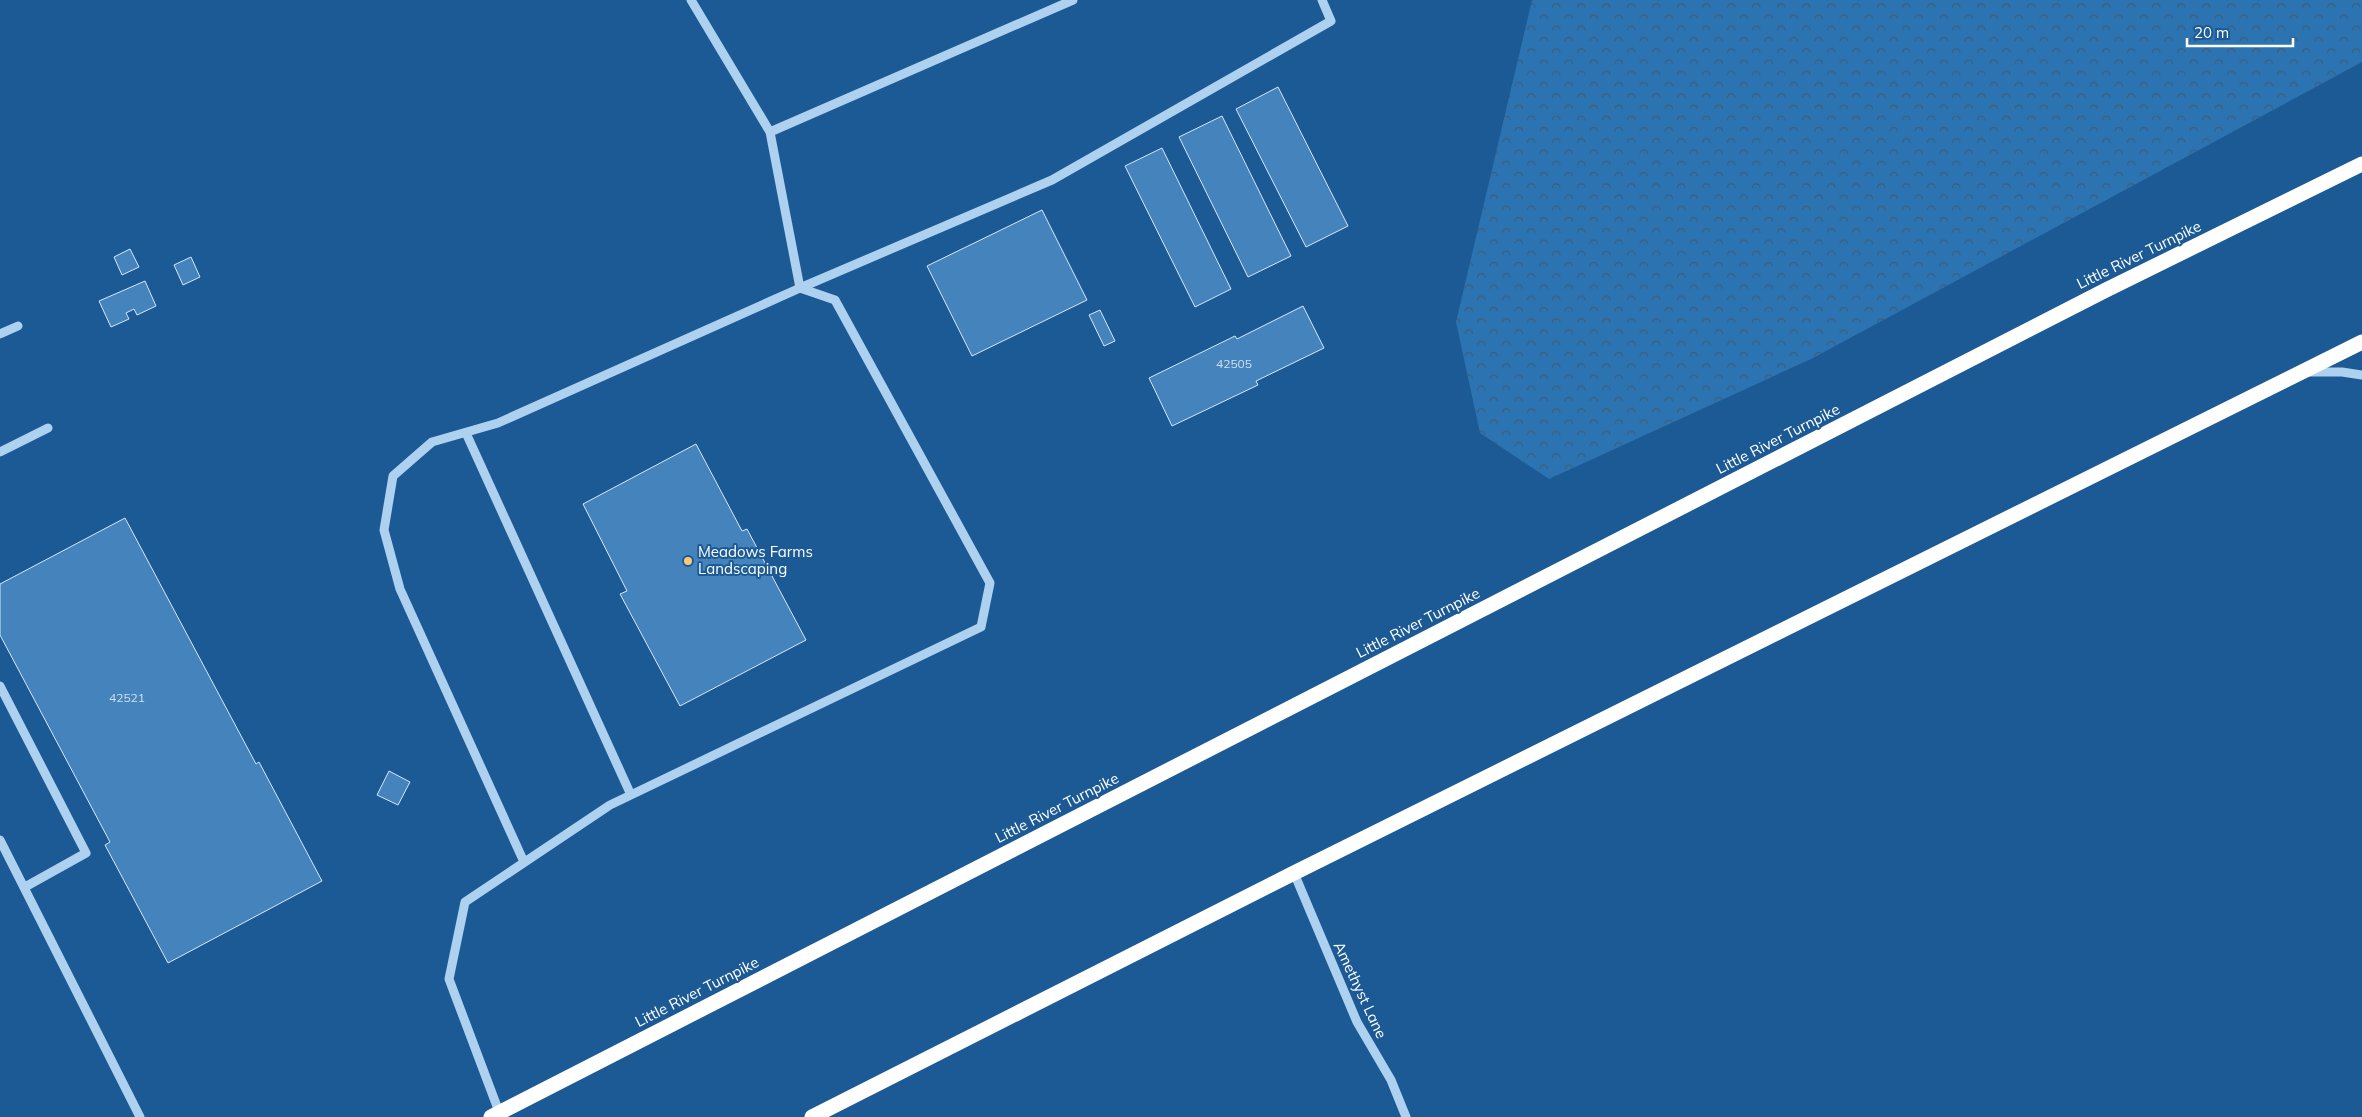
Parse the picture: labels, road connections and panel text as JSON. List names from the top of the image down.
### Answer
{
  "streets": {
    "highway": ["Little River Turnpike"],
    "street": ["Amethyst Lane"]
  },
  "places": ["Meadows Farms Landscaping"],
  "house_numbers": ["42505", "42521"],
  "scale_bar": "20 m"
}
